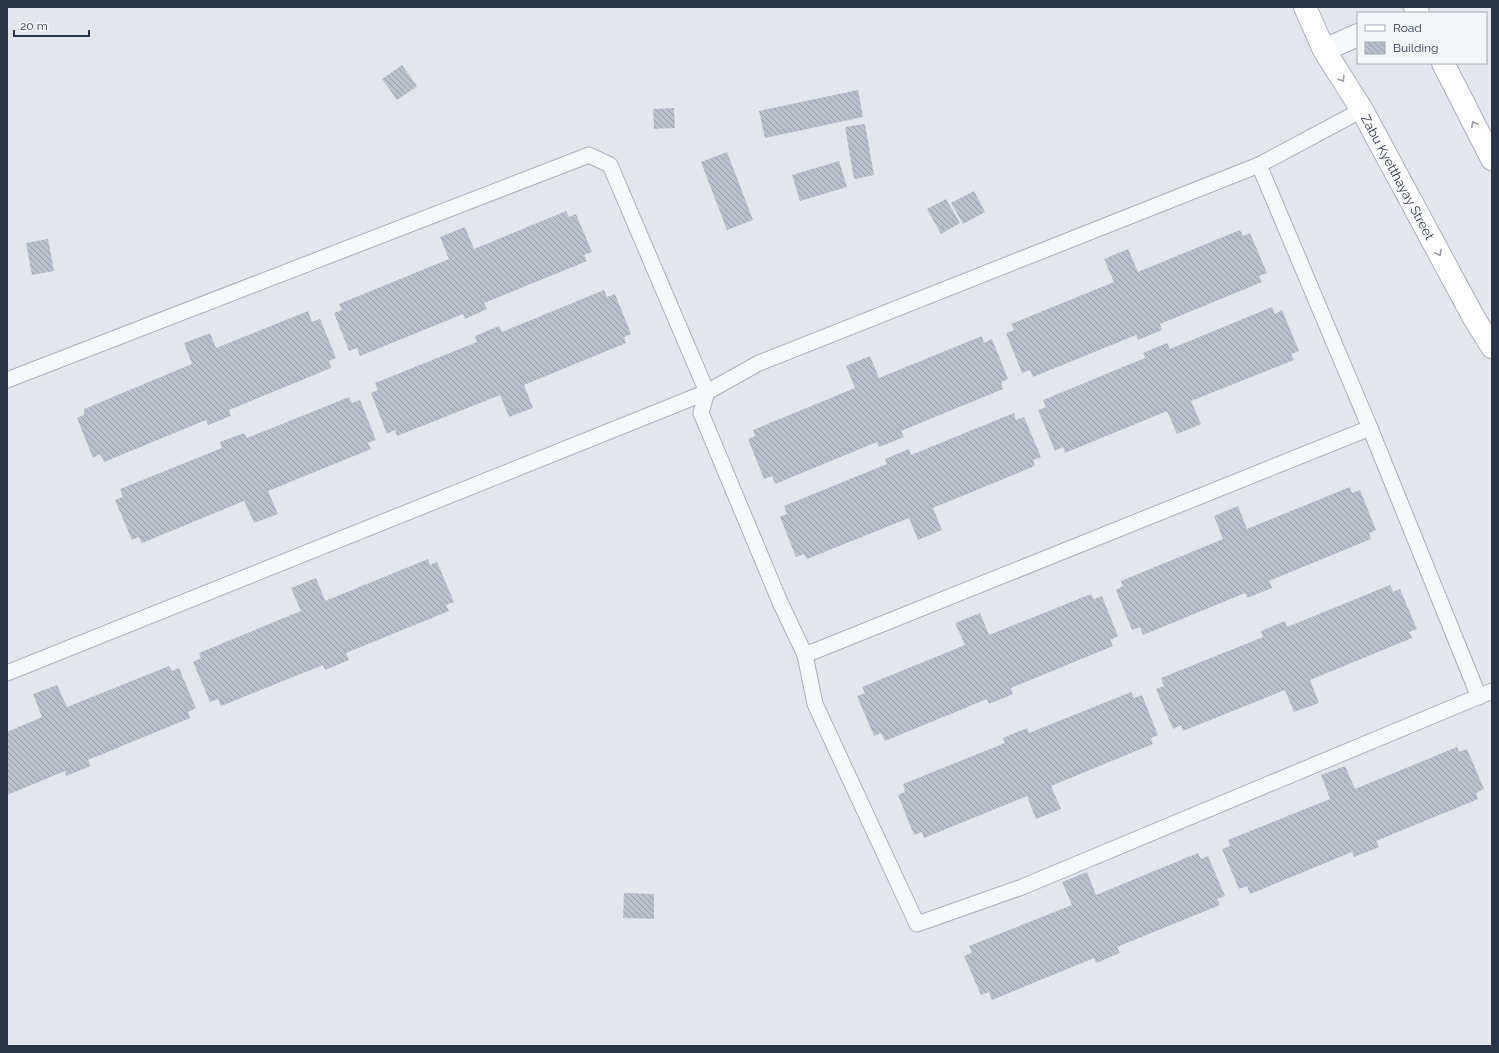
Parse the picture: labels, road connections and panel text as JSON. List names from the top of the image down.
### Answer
{
  "streets": {
    "main road": ["Zabu Kyetthayay Street"]
  },
  "legend": ["Road", "Building"],
  "scale_bar": "20 m"
}
